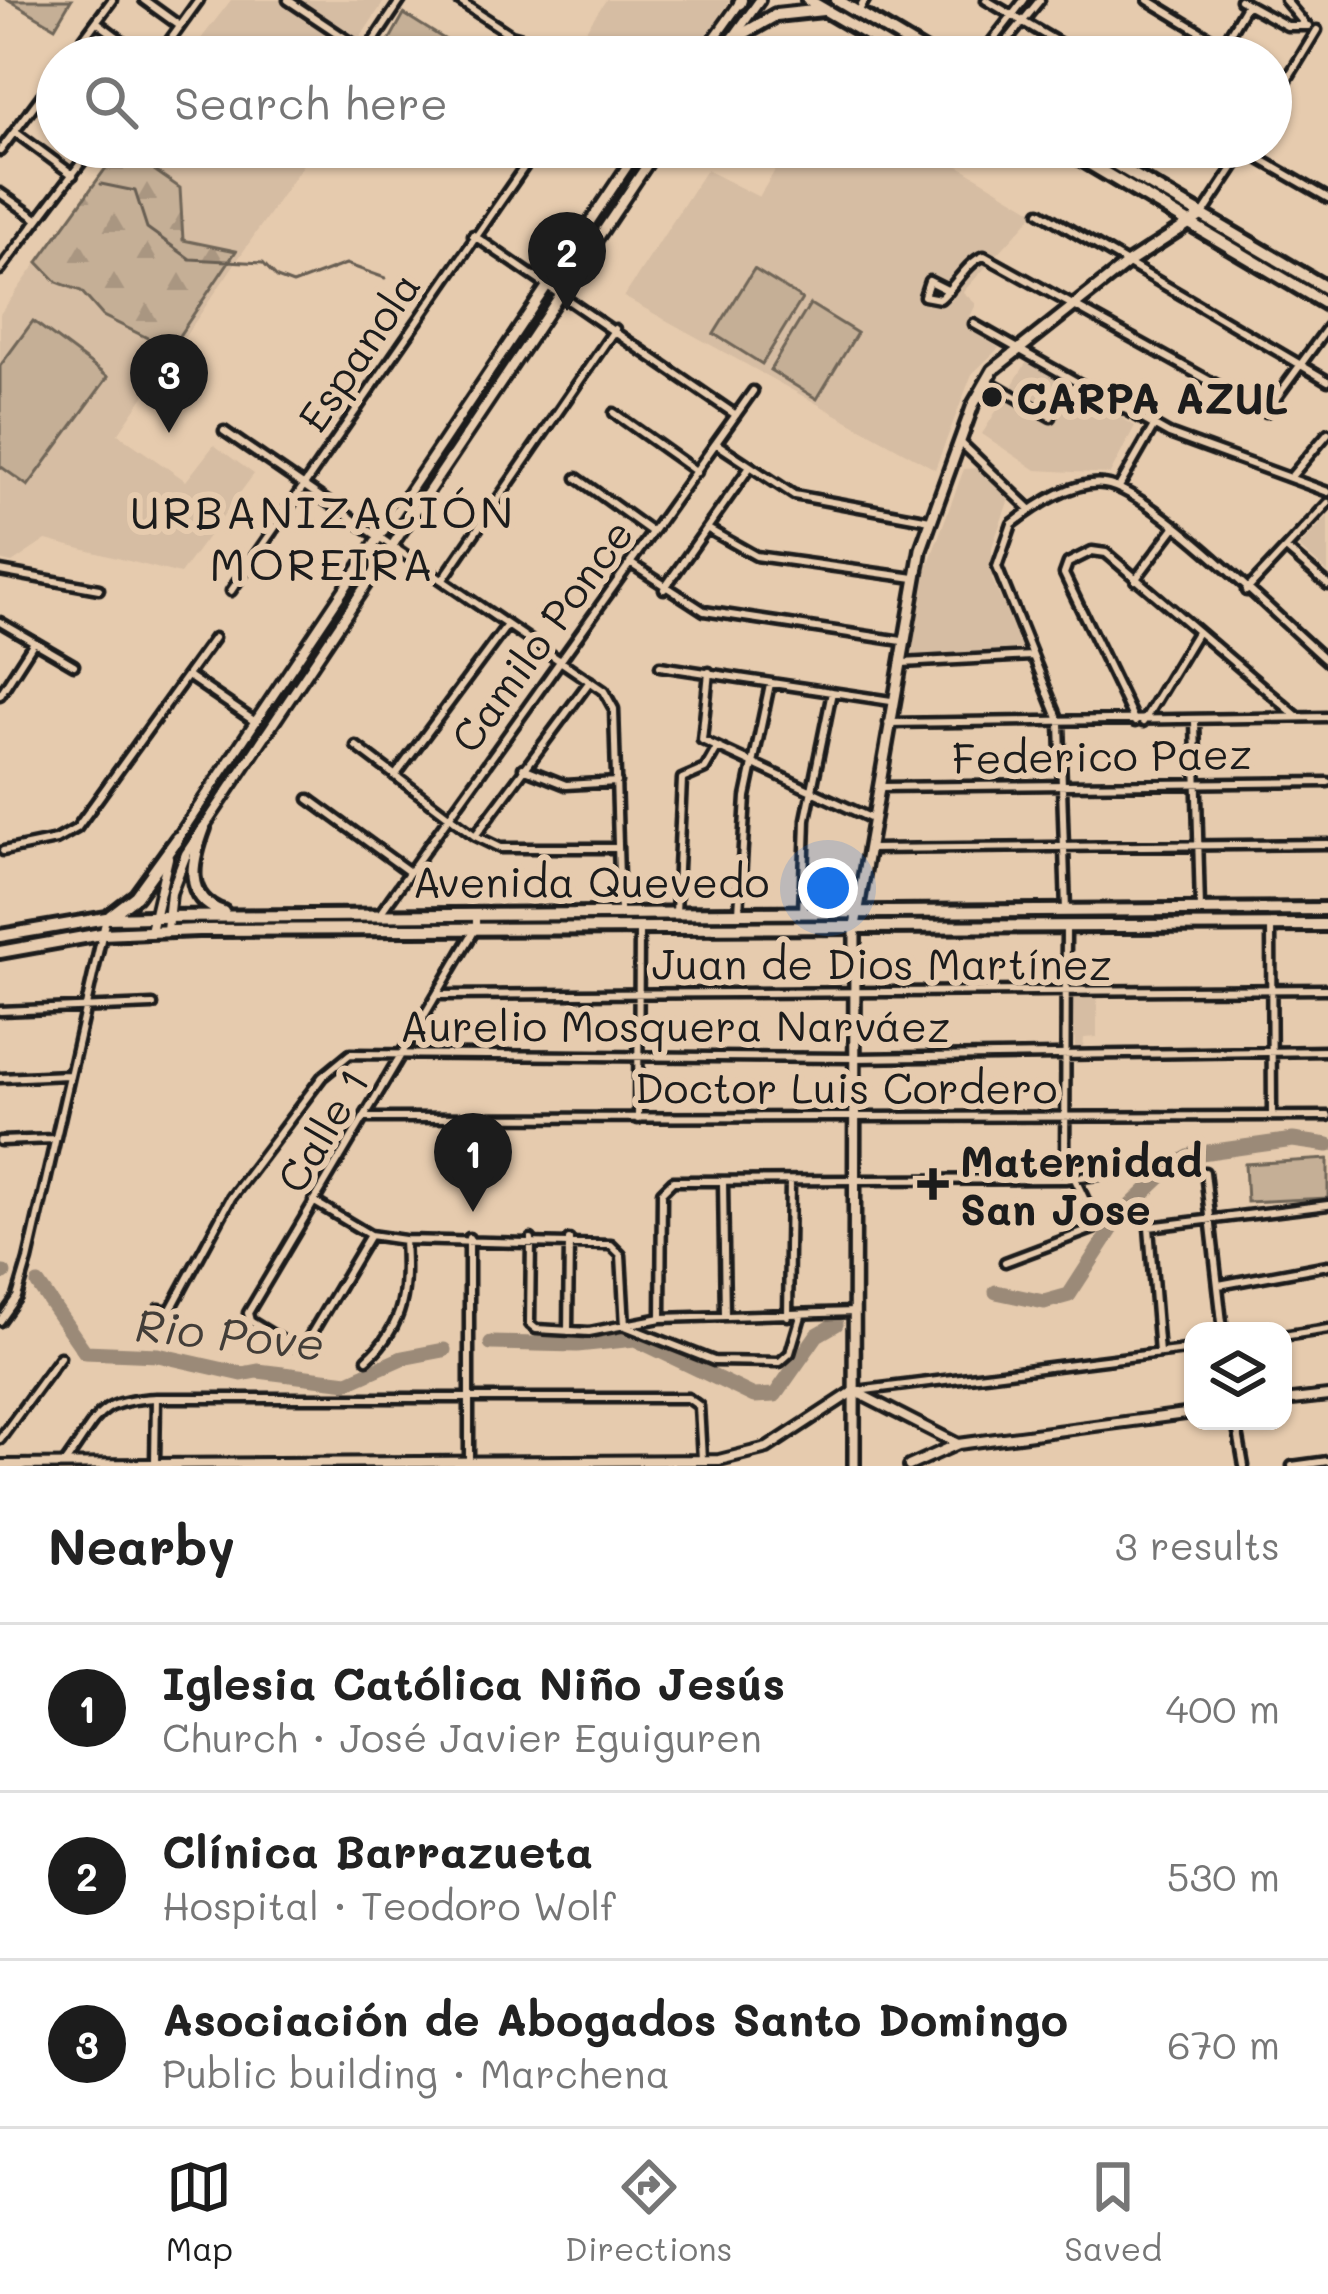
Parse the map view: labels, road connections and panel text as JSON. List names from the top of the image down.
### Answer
{
  "streets": {
    "main road": ["Avenida Quevedo"],
    "street": [
      "Espanola",
      "Camilo Ponce",
      "Federico Paez",
      "Juan de Dios Martínez",
      "Aurelio Mosquera Narváez",
      "Doctor Luis Cordero",
      "Calle 1"
    ]
  },
  "crossings": [
    ["Camilo Ponce", "Avenida Quevedo"],
    ["Avenida Quevedo", "Calle 1"],
    ["Juan de Dios Martínez", "Calle 1"],
    ["Aurelio Mosquera Narváez", "Calle 1"],
    ["Doctor Luis Cordero", "Calle 1"]
  ],
  "districts": ["URBANIZACIÓN MOREIRA"],
  "water": ["Rio Pove"],
  "places": {
    "other": ["CARPA AZUL"],
    "health": ["Maternidad San Jose"]
  },
  "page": {
    "search": "Search here",
    "pins": ["2", "3", "1"],
    "heading": ["Nearby", "3 results"],
    "list": [
      {
        "mark": "1",
        "name": "Iglesia Católica Niño Jesús",
        "note": "Church · José Javier Eguiguren",
        "value": "400 m"
      },
      {
        "mark": "2",
        "name": "Clínica Barrazueta",
        "note": "Hospital · Teodoro Wolf",
        "value": "530 m"
      },
      {
        "mark": "3",
        "name": "Asociación de Abogados Santo Domingo",
        "note": "Public building · Marchena",
        "value": "670 m"
      }
    ],
    "nav": ["Map", "Directions", "Saved"]
  }
}
